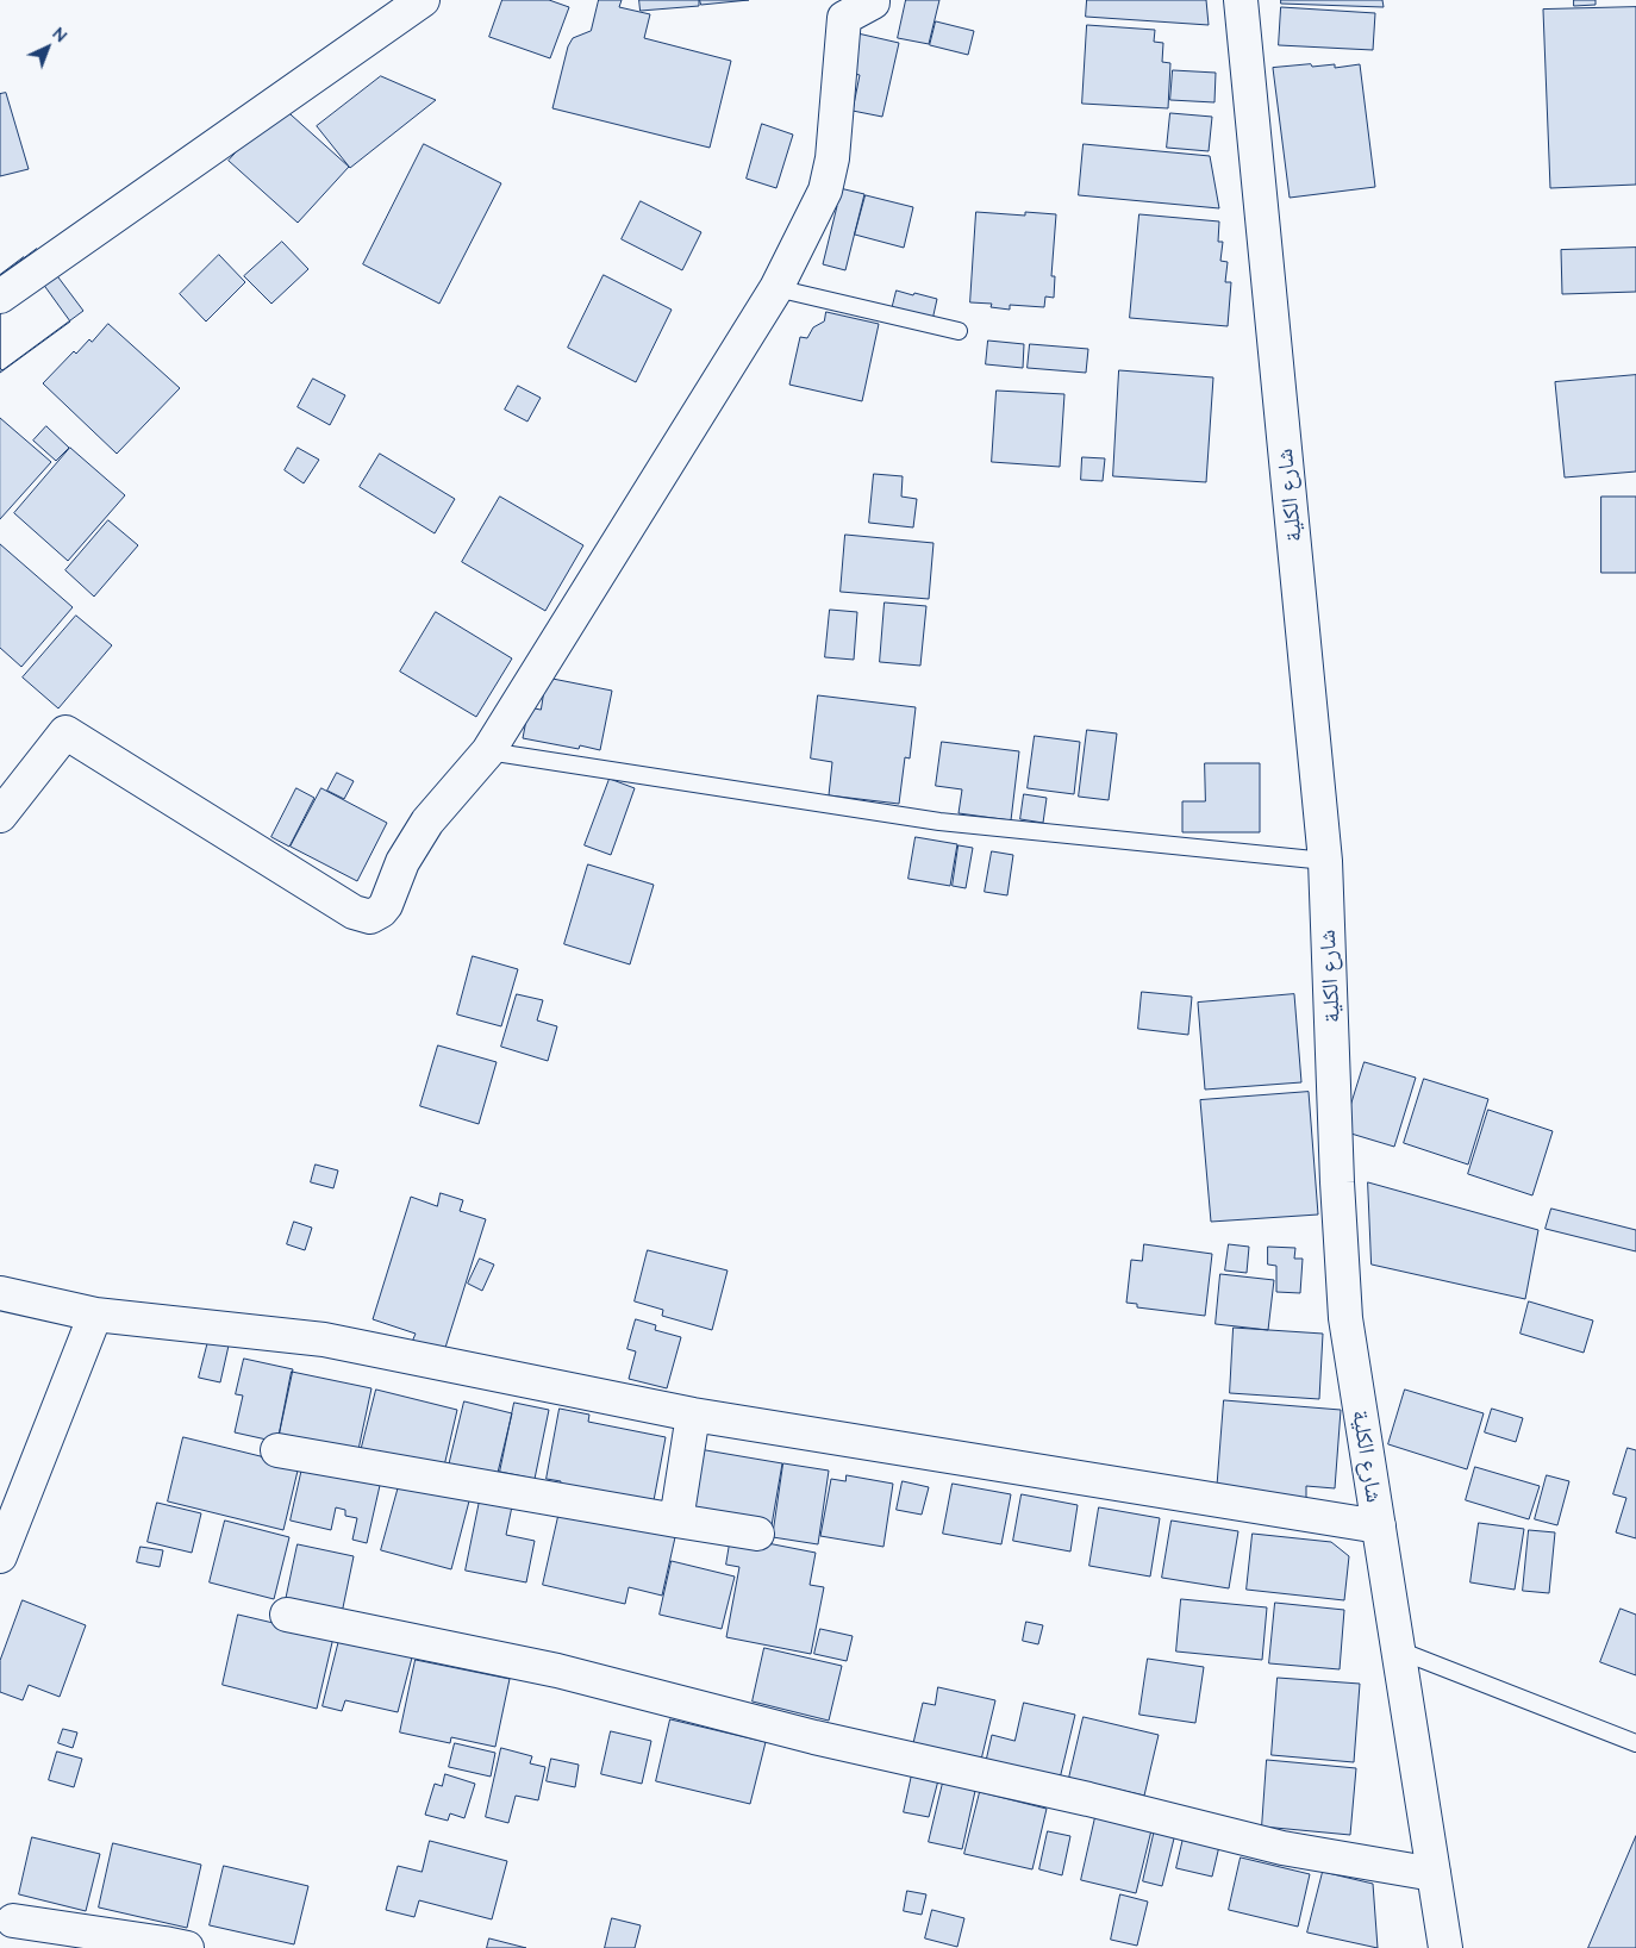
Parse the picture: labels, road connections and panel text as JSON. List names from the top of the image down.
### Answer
{
  "streets": {
    "street": ["شارع الكلية"]
  },
  "north": "top right"
}
